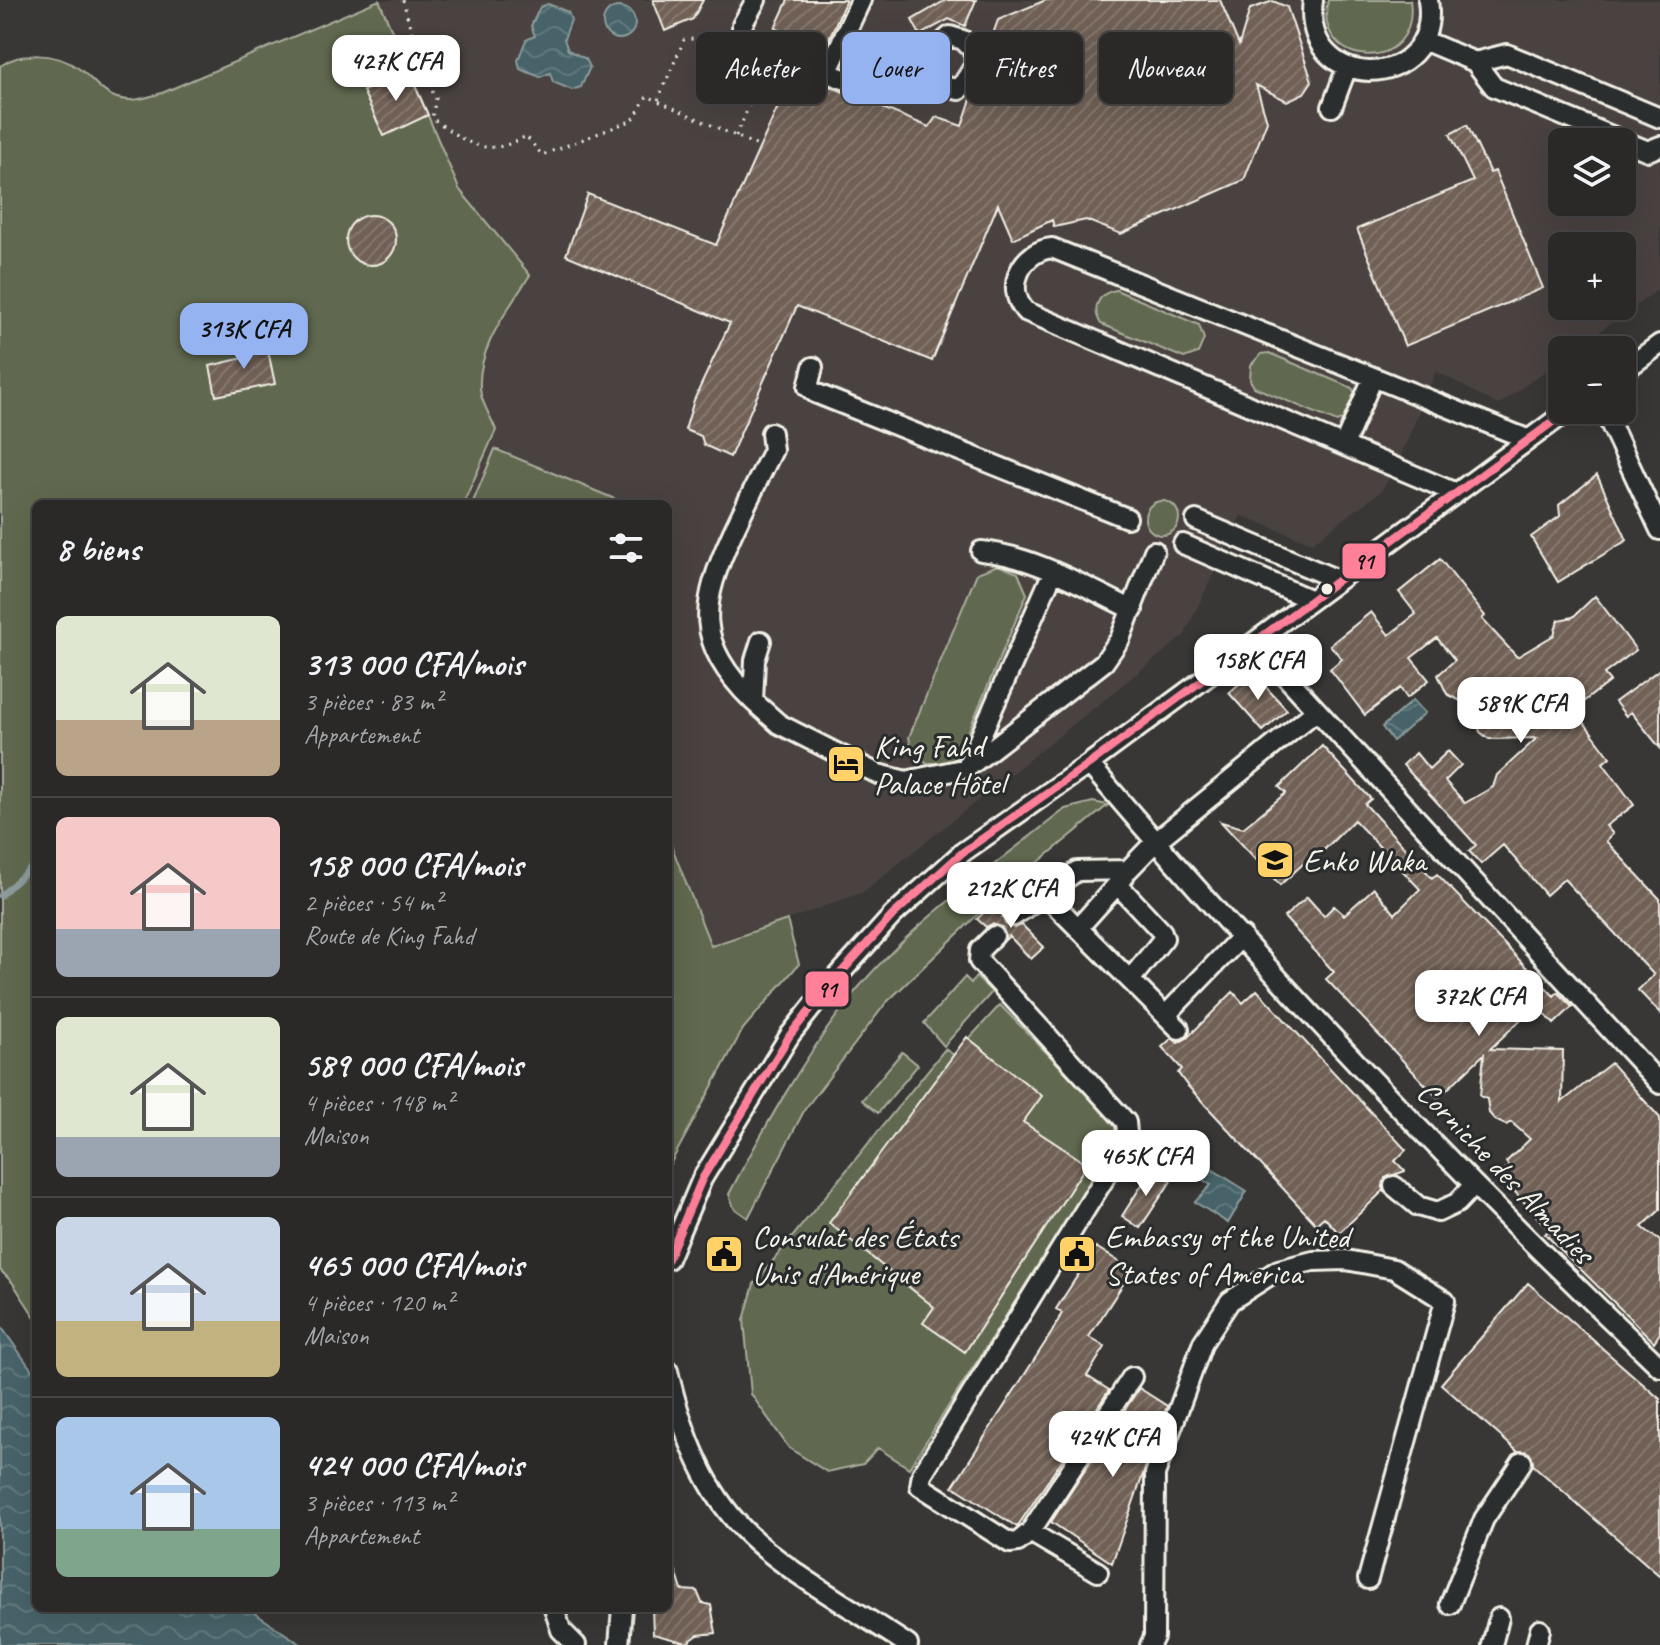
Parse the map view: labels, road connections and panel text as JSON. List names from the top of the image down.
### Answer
{
  "streets": {
    "street": ["Corniche des Almadies"]
  },
  "places": {
    "hotel": ["King Fahd Palace Hôtel"],
    "school or university": ["Enko Waka"],
    "public building": ["Consulat des États Unis d'Amérique", "Embassy of the United States of America"]
  },
  "lines": ["transit line 91"],
  "page": {
    "chip": [
      "Acheter",
      "Louer",
      "Filtres",
      "Nouveau"
    ],
    "price": [
      "427K CFA",
      "313K CFA",
      "158K CFA",
      "589K CFA",
      "212K CFA",
      "372K CFA",
      "465K CFA",
      "424K CFA"
    ],
    "map_buttons": ["+", "−"],
    "heading": "8 biens",
    "list": [
      {
        "name": "313 000 CFA/mois",
        "note": "3 pièces · 83 m² · Appartement"
      },
      {
        "name": "158 000 CFA/mois",
        "note": "2 pièces · 54 m² · Route de King Fahd"
      },
      {
        "name": "589 000 CFA/mois",
        "note": "4 pièces · 148 m² · Maison"
      },
      {
        "name": "465 000 CFA/mois",
        "note": "4 pièces · 120 m² · Maison"
      },
      {
        "name": "424 000 CFA/mois",
        "note": "3 pièces · 113 m² · Appartement"
      }
    ]
  }
}
